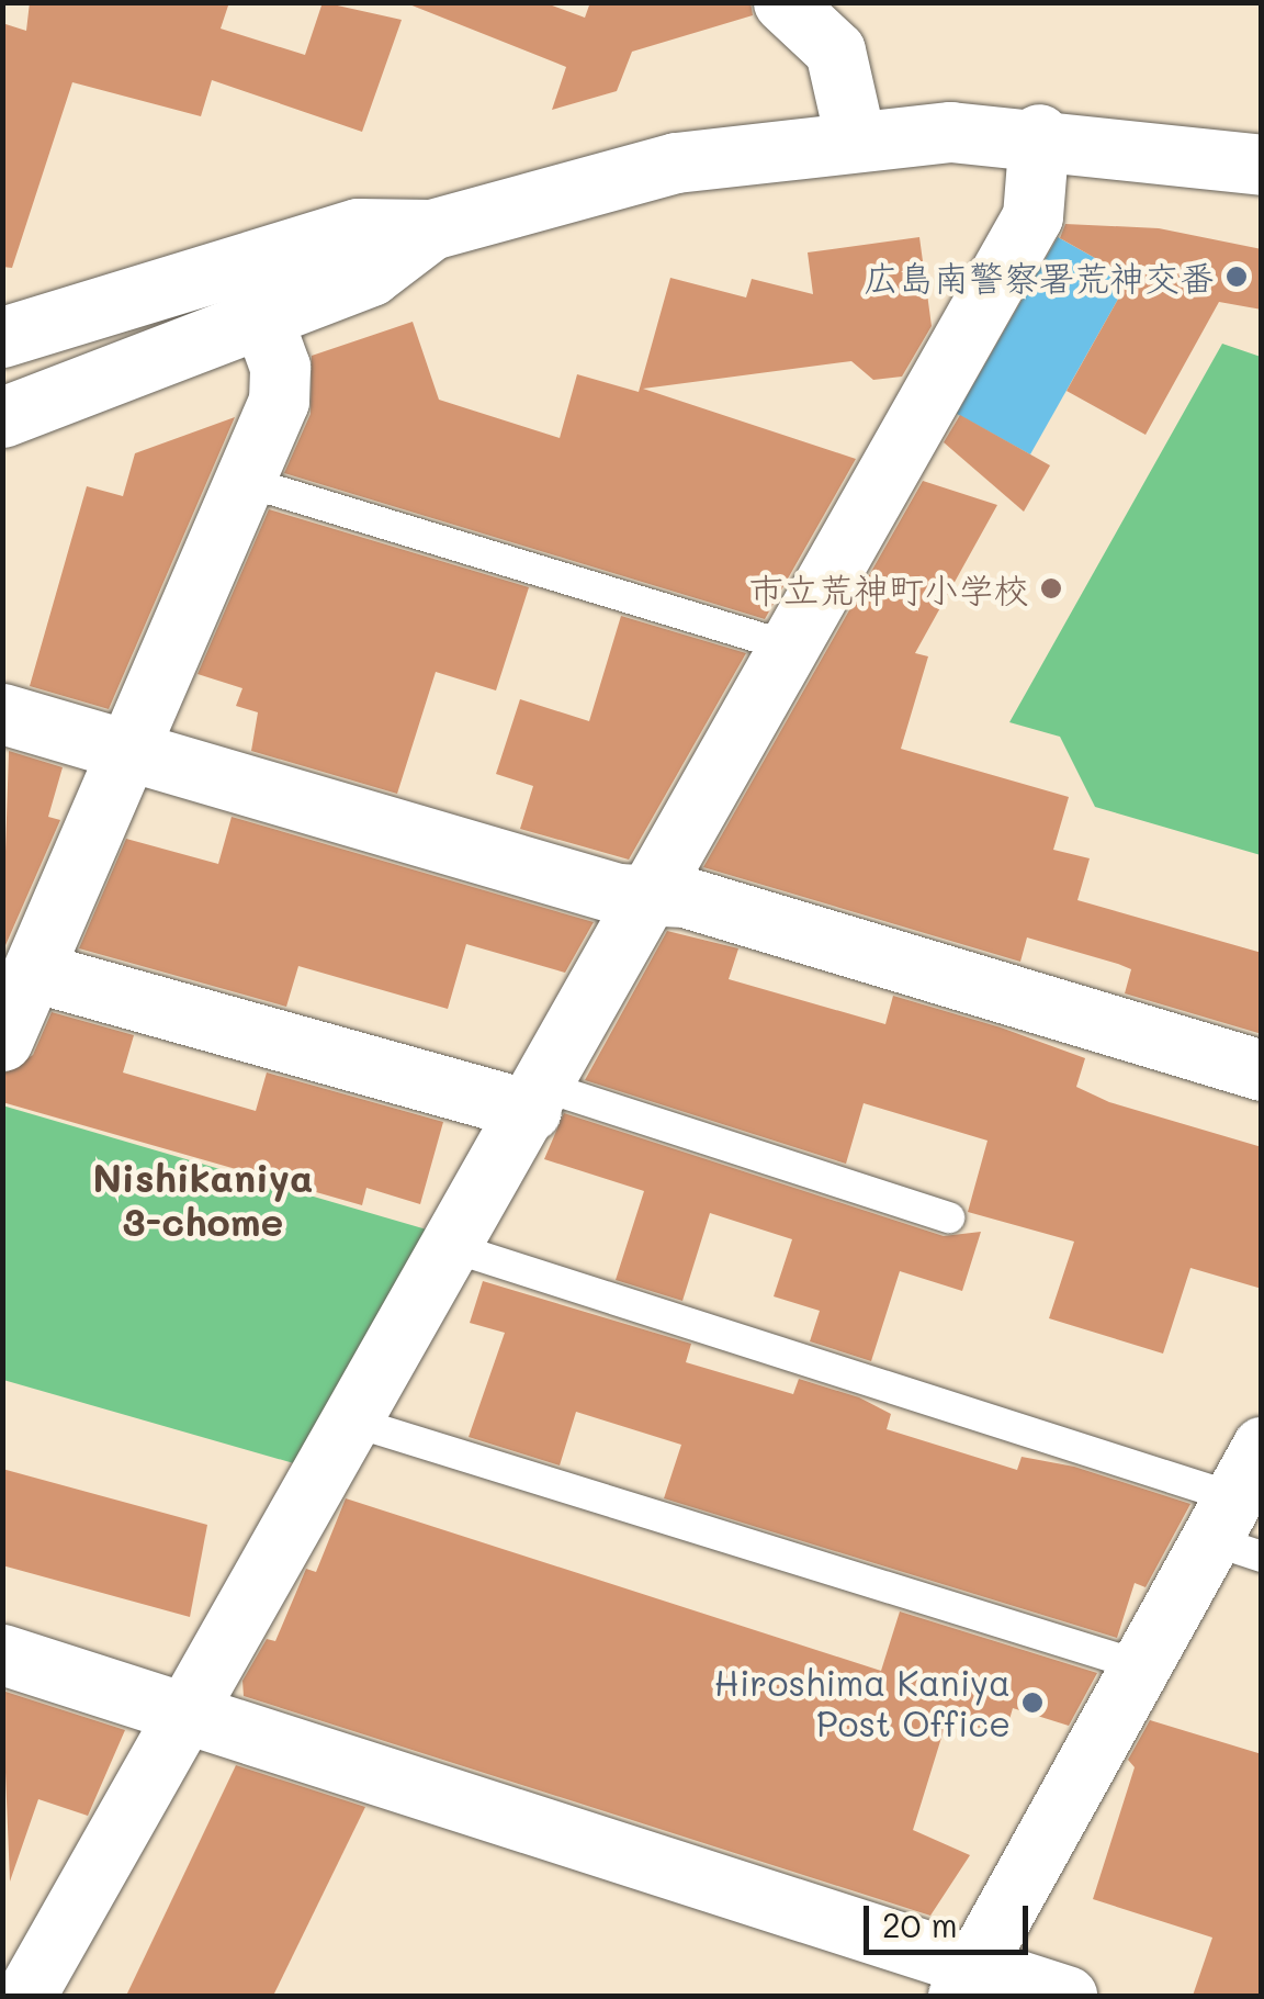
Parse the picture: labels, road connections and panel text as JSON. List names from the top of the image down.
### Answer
{
  "districts": ["Nishikaniya 3-chome"],
  "places": ["広島南警察署荒神交番", "市立荒神町小学校", "Hiroshima Kaniya Post Office"],
  "scale_bar": "20 m"
}
